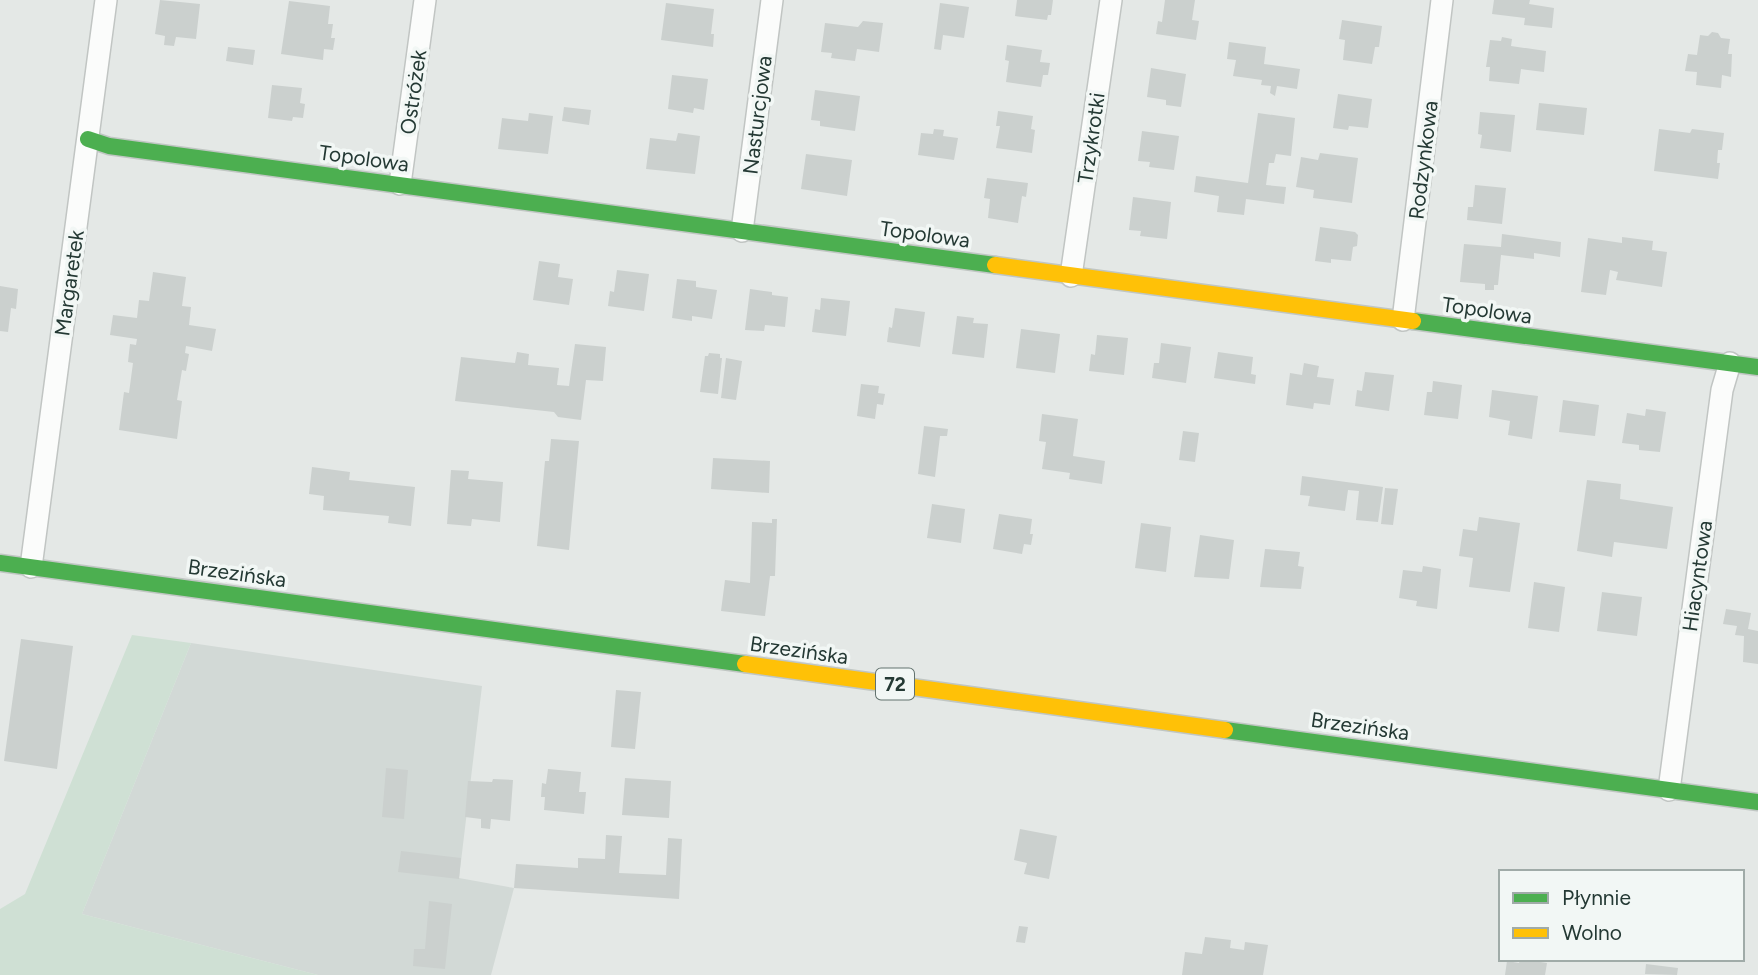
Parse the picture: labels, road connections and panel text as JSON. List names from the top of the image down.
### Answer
{
  "streets": {
    "main road": ["Topolowa", "Brzezińska", "72"],
    "street": [
      "Ostróżek",
      "Nasturcjowa",
      "Trzykrotki",
      "Rodzynkowa",
      "Margaretek",
      "Hiacyntowa"
    ]
  },
  "crossings": [
    ["Ostróżek", "Topolowa"],
    ["Nasturcjowa", "Topolowa"],
    ["Trzykrotki", "Topolowa"],
    ["Topolowa", "Rodzynkowa"],
    ["Topolowa", "Margaretek"],
    ["Topolowa", "Hiacyntowa"],
    ["Margaretek", "Brzezińska"],
    ["Brzezińska", "Hiacyntowa"]
  ],
  "legend": ["Płynnie", "Wolno"]
}
